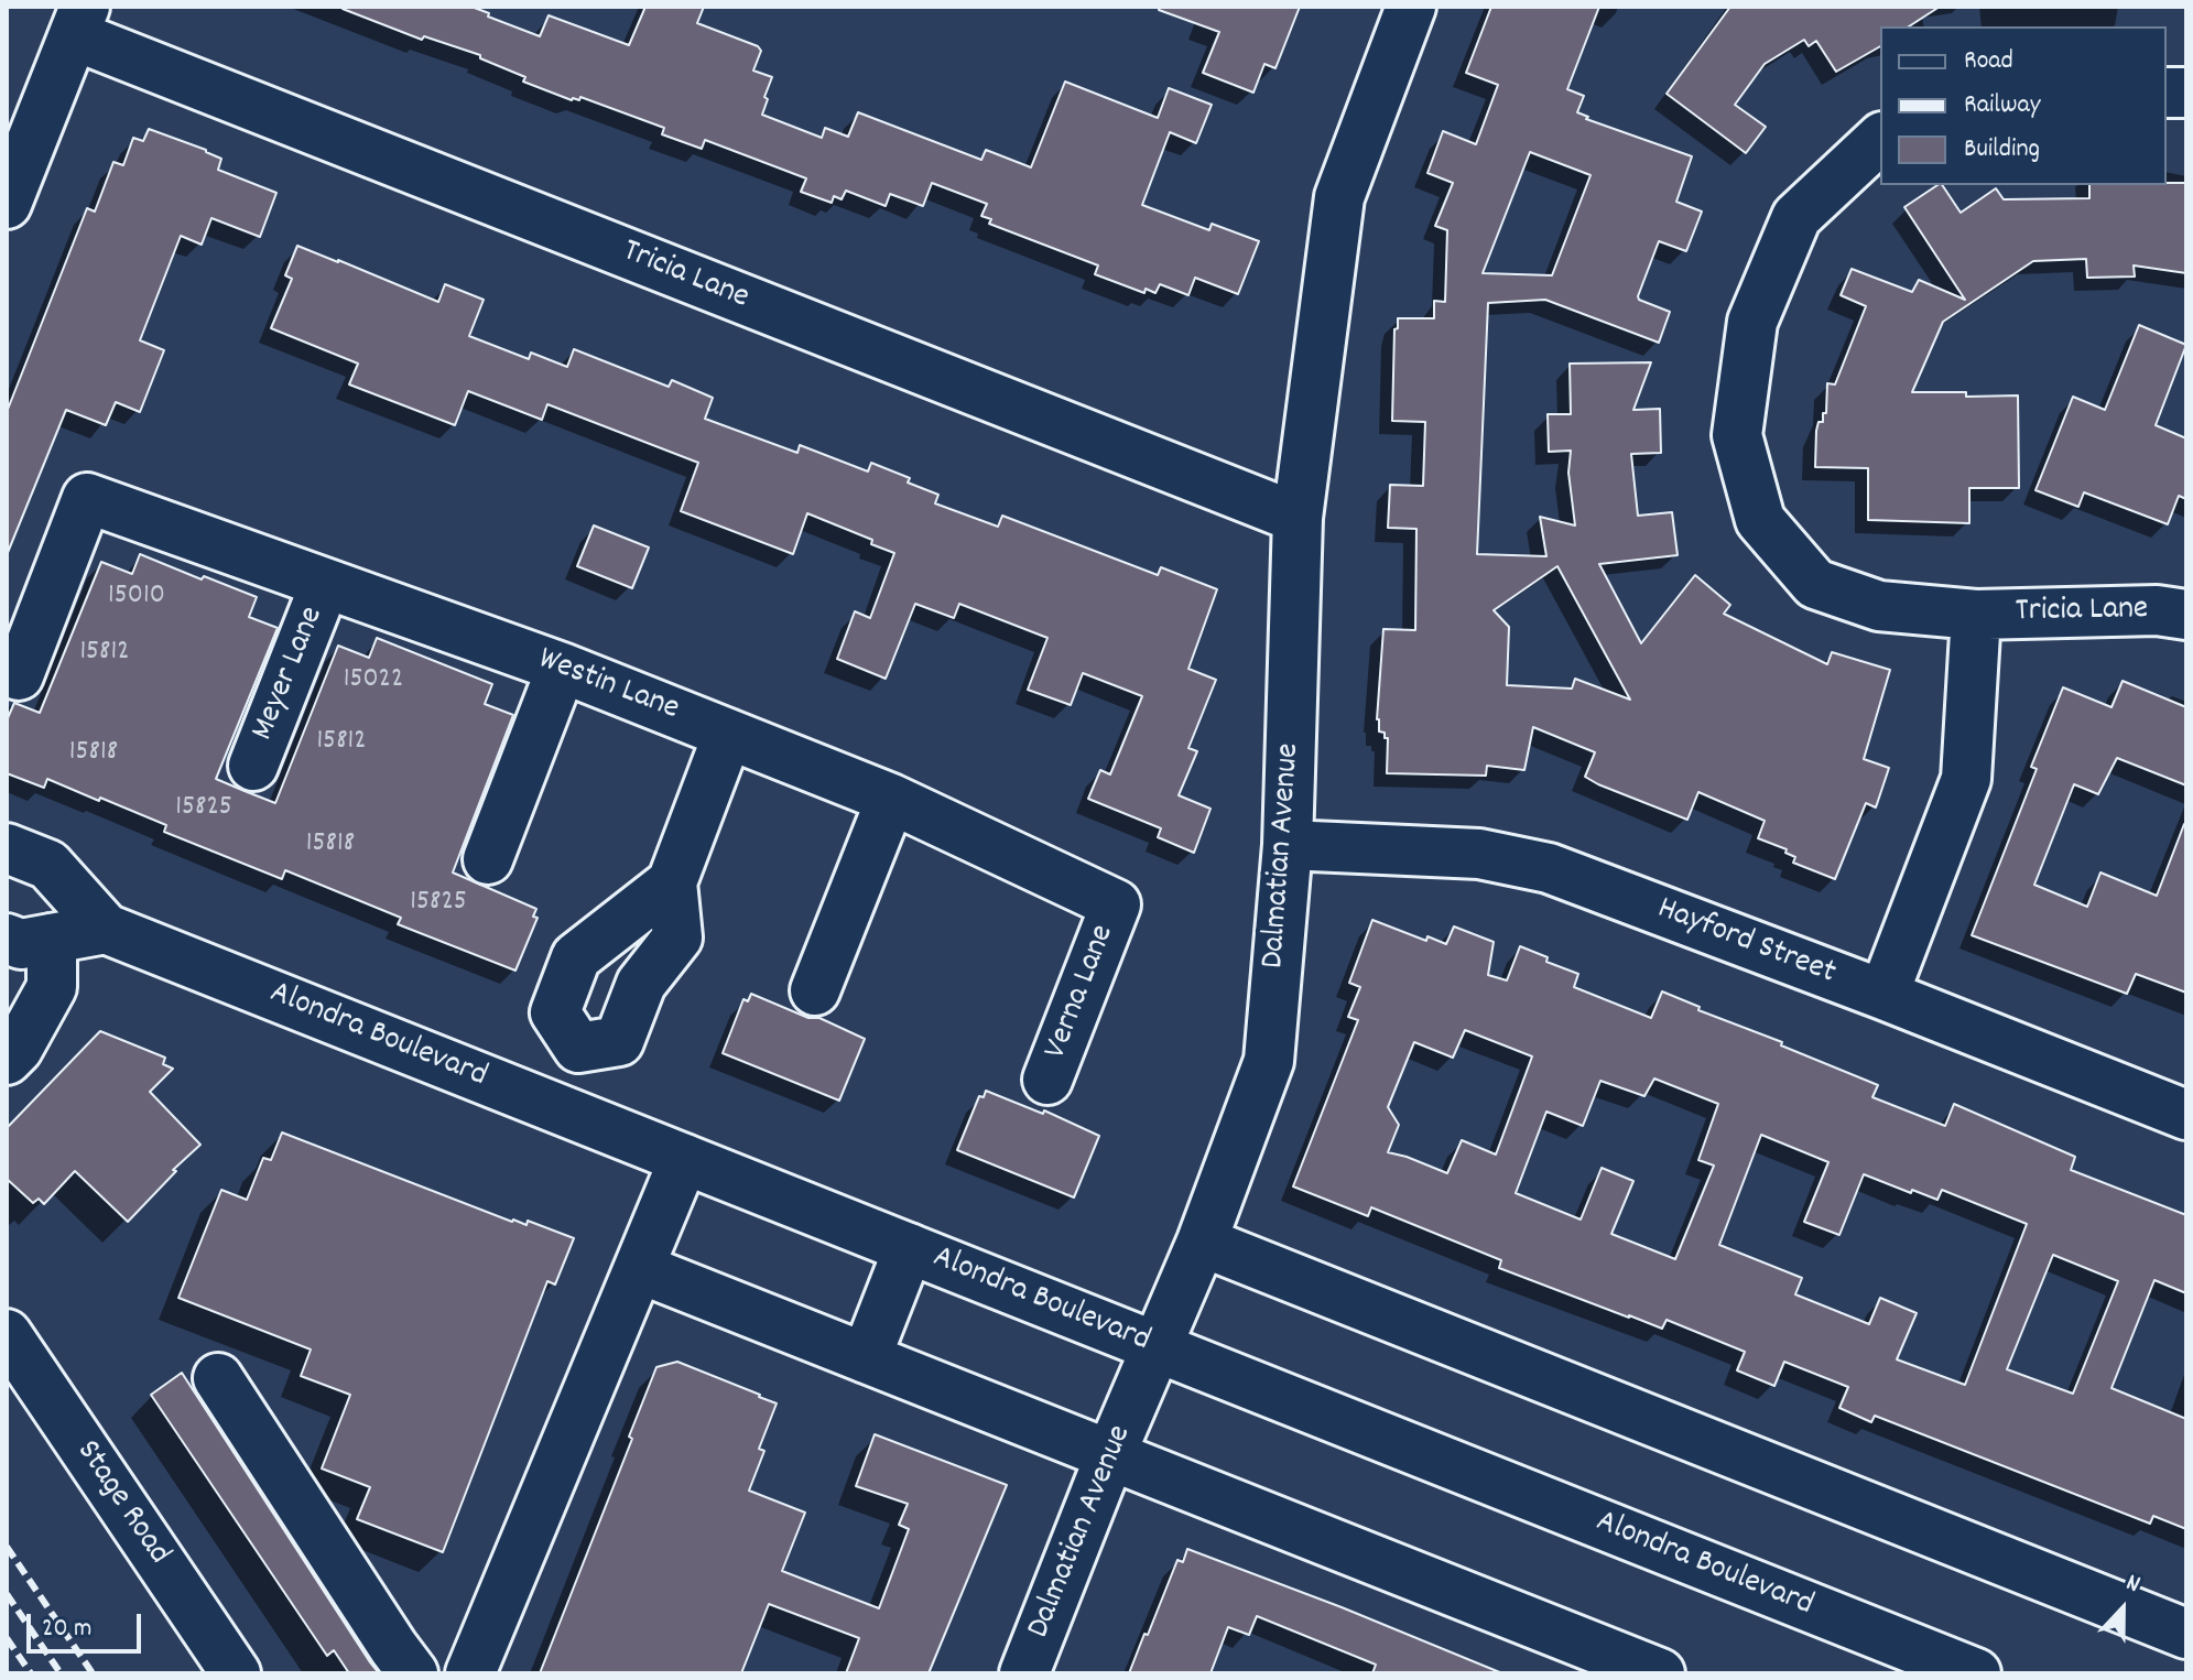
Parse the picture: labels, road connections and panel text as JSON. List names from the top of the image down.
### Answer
{
  "streets": {
    "street": [
      "Tricia Lane",
      "Meyer Lane",
      "Westin Lane",
      "Dalmatian Avenue",
      "Hayford Street",
      "Verna Lane",
      "Alondra Boulevard",
      "Stage Road"
    ]
  },
  "crossings": [
    ["Tricia Lane", "Dalmatian Avenue"],
    ["Meyer Lane", "Westin Lane"],
    ["Westin Lane", "Verna Lane"],
    ["Dalmatian Avenue", "Hayford Street"],
    ["Dalmatian Avenue", "Alondra Boulevard"]
  ],
  "house_numbers": [
    "15010",
    "15812",
    "15022",
    "15812",
    "15818",
    "15825",
    "15818",
    "15825"
  ],
  "legend": ["Road", "Railway", "Building"],
  "scale_bar": "20 m",
  "north": "top"
}
